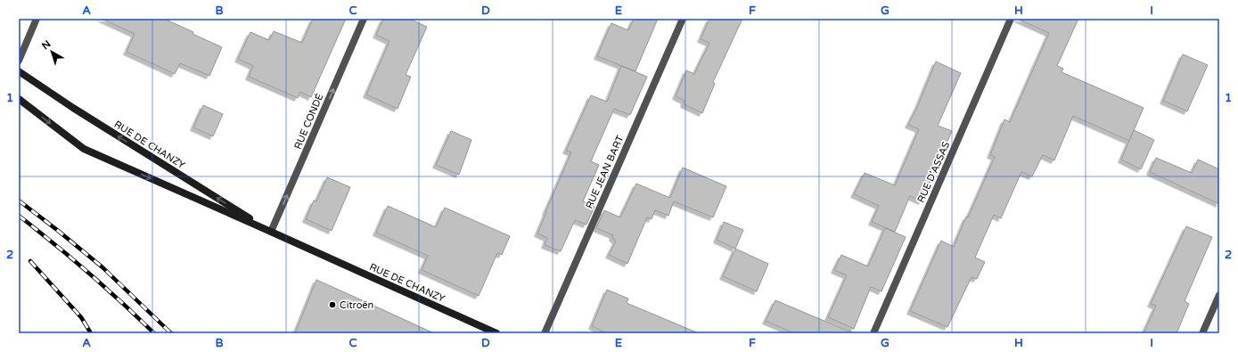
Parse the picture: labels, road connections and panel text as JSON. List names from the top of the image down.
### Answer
{
  "streets": {
    "main road": ["RUE DE CHANZY"],
    "street": ["RUE CONDÉ", "RUE JEAN BART", "RUE D'ASSAS"]
  },
  "crossings": [
    ["RUE CONDÉ", "RUE DE CHANZY"]
  ],
  "one_way": ["RUE CONDÉ"],
  "places": ["Citroën"],
  "north": "top left",
  "grid": {
    "columns": [
      "A",
      "B",
      "C",
      "D",
      "E",
      "F",
      "G",
      "H",
      "I"
    ],
    "rows": ["1", "2"]
  }
}
